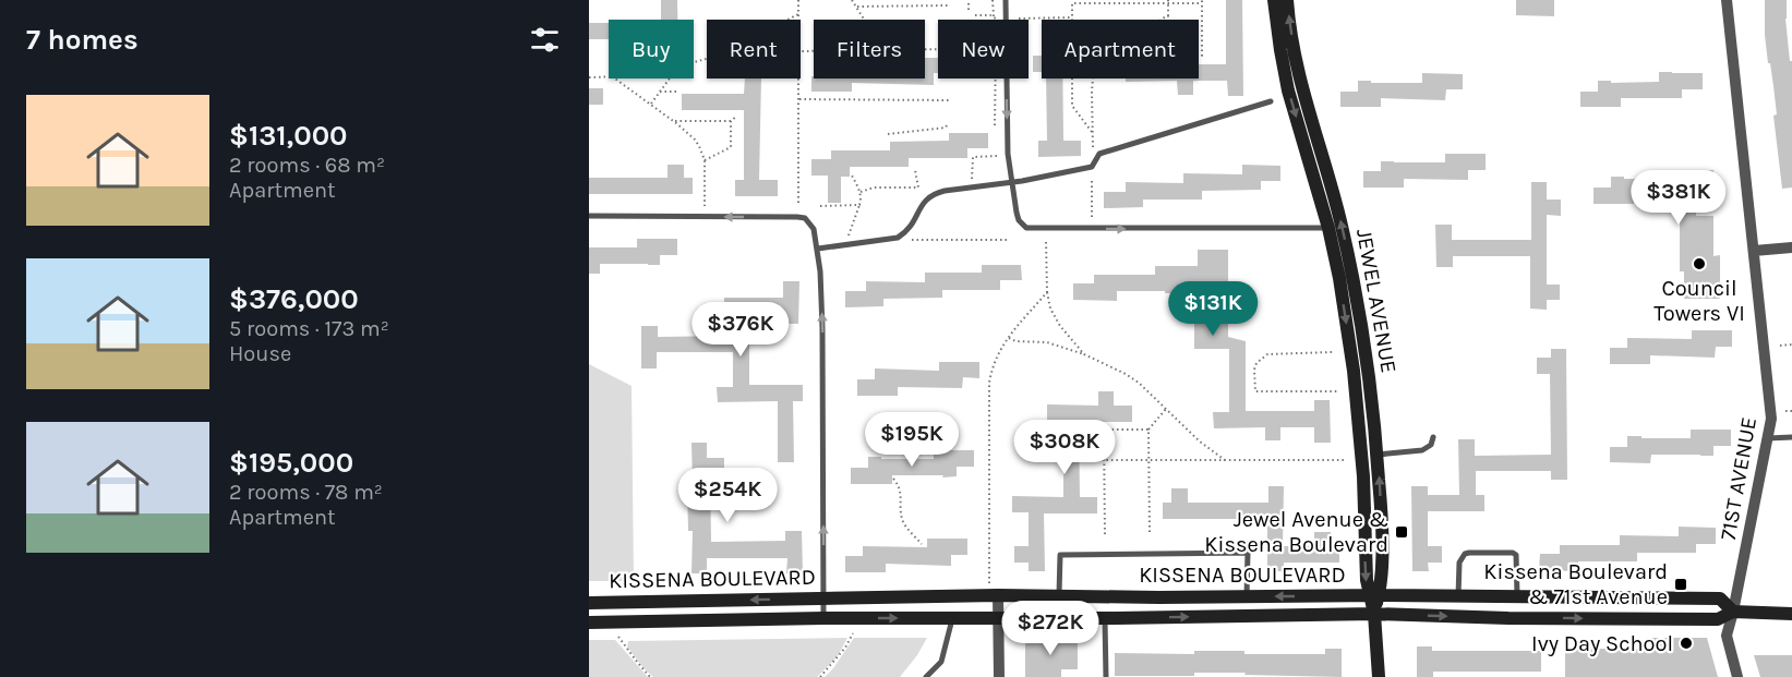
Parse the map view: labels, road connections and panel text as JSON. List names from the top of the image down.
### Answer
{
  "streets": {
    "main road": ["JEWEL AVENUE", "KISSENA BOULEVARD"],
    "street": ["71ST AVENUE"]
  },
  "crossings": [
    ["JEWEL AVENUE", "KISSENA BOULEVARD"],
    ["71ST AVENUE", "KISSENA BOULEVARD"]
  ],
  "places": {
    "other": ["Council Towers VI", "Ivy Day School"],
    "transit": ["Jewel Avenue & Kissena Boulevard", "Kissena Boulevard & 71st Avenue"]
  },
  "page": {
    "heading": "7 homes",
    "chip": [
      "Buy",
      "Rent",
      "Filters",
      "New",
      "Apartment"
    ],
    "list": [
      {
        "name": "$131,000",
        "note": "2 rooms · 68 m² · Apartment"
      },
      {
        "name": "$376,000",
        "note": "5 rooms · 173 m² · House"
      },
      {
        "name": "$195,000",
        "note": "2 rooms · 78 m² · Apartment"
      }
    ],
    "price": [
      "$381K",
      "$131K",
      "$376K",
      "$195K",
      "$308K",
      "$254K",
      "$272K"
    ]
  }
}
